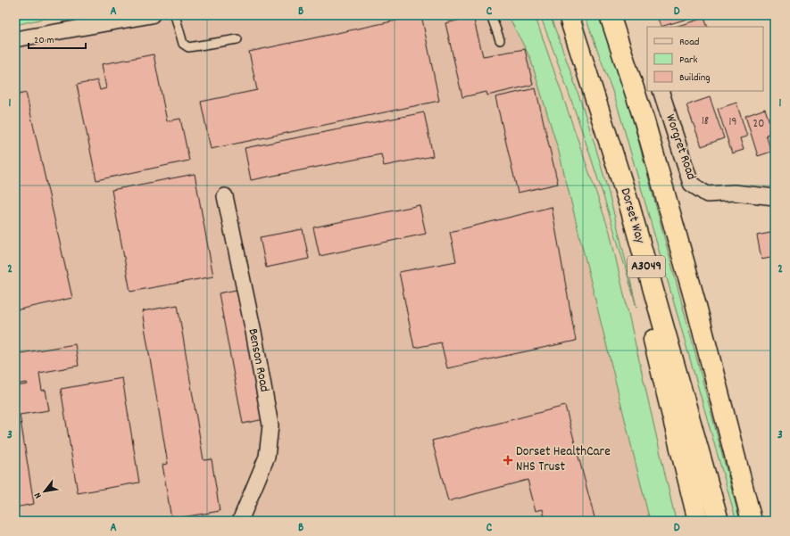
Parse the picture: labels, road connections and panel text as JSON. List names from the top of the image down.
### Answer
{
  "streets": {
    "highway": ["Dorset Way", "A3049"],
    "street": ["Worgret Road", "Benson Road"]
  },
  "crossings": [
    ["Dorset Way", "A3049"]
  ],
  "places": {
    "health": ["Dorset HealthCare NHS Trust"]
  },
  "house_numbers": ["18", "19", "20"],
  "legend": ["Road", "Park", "Building"],
  "scale_bar": "20 m",
  "north": "bottom left",
  "grid": {
    "columns": [
      "A",
      "B",
      "C",
      "D"
    ],
    "rows": ["1", "2", "3"]
  }
}
